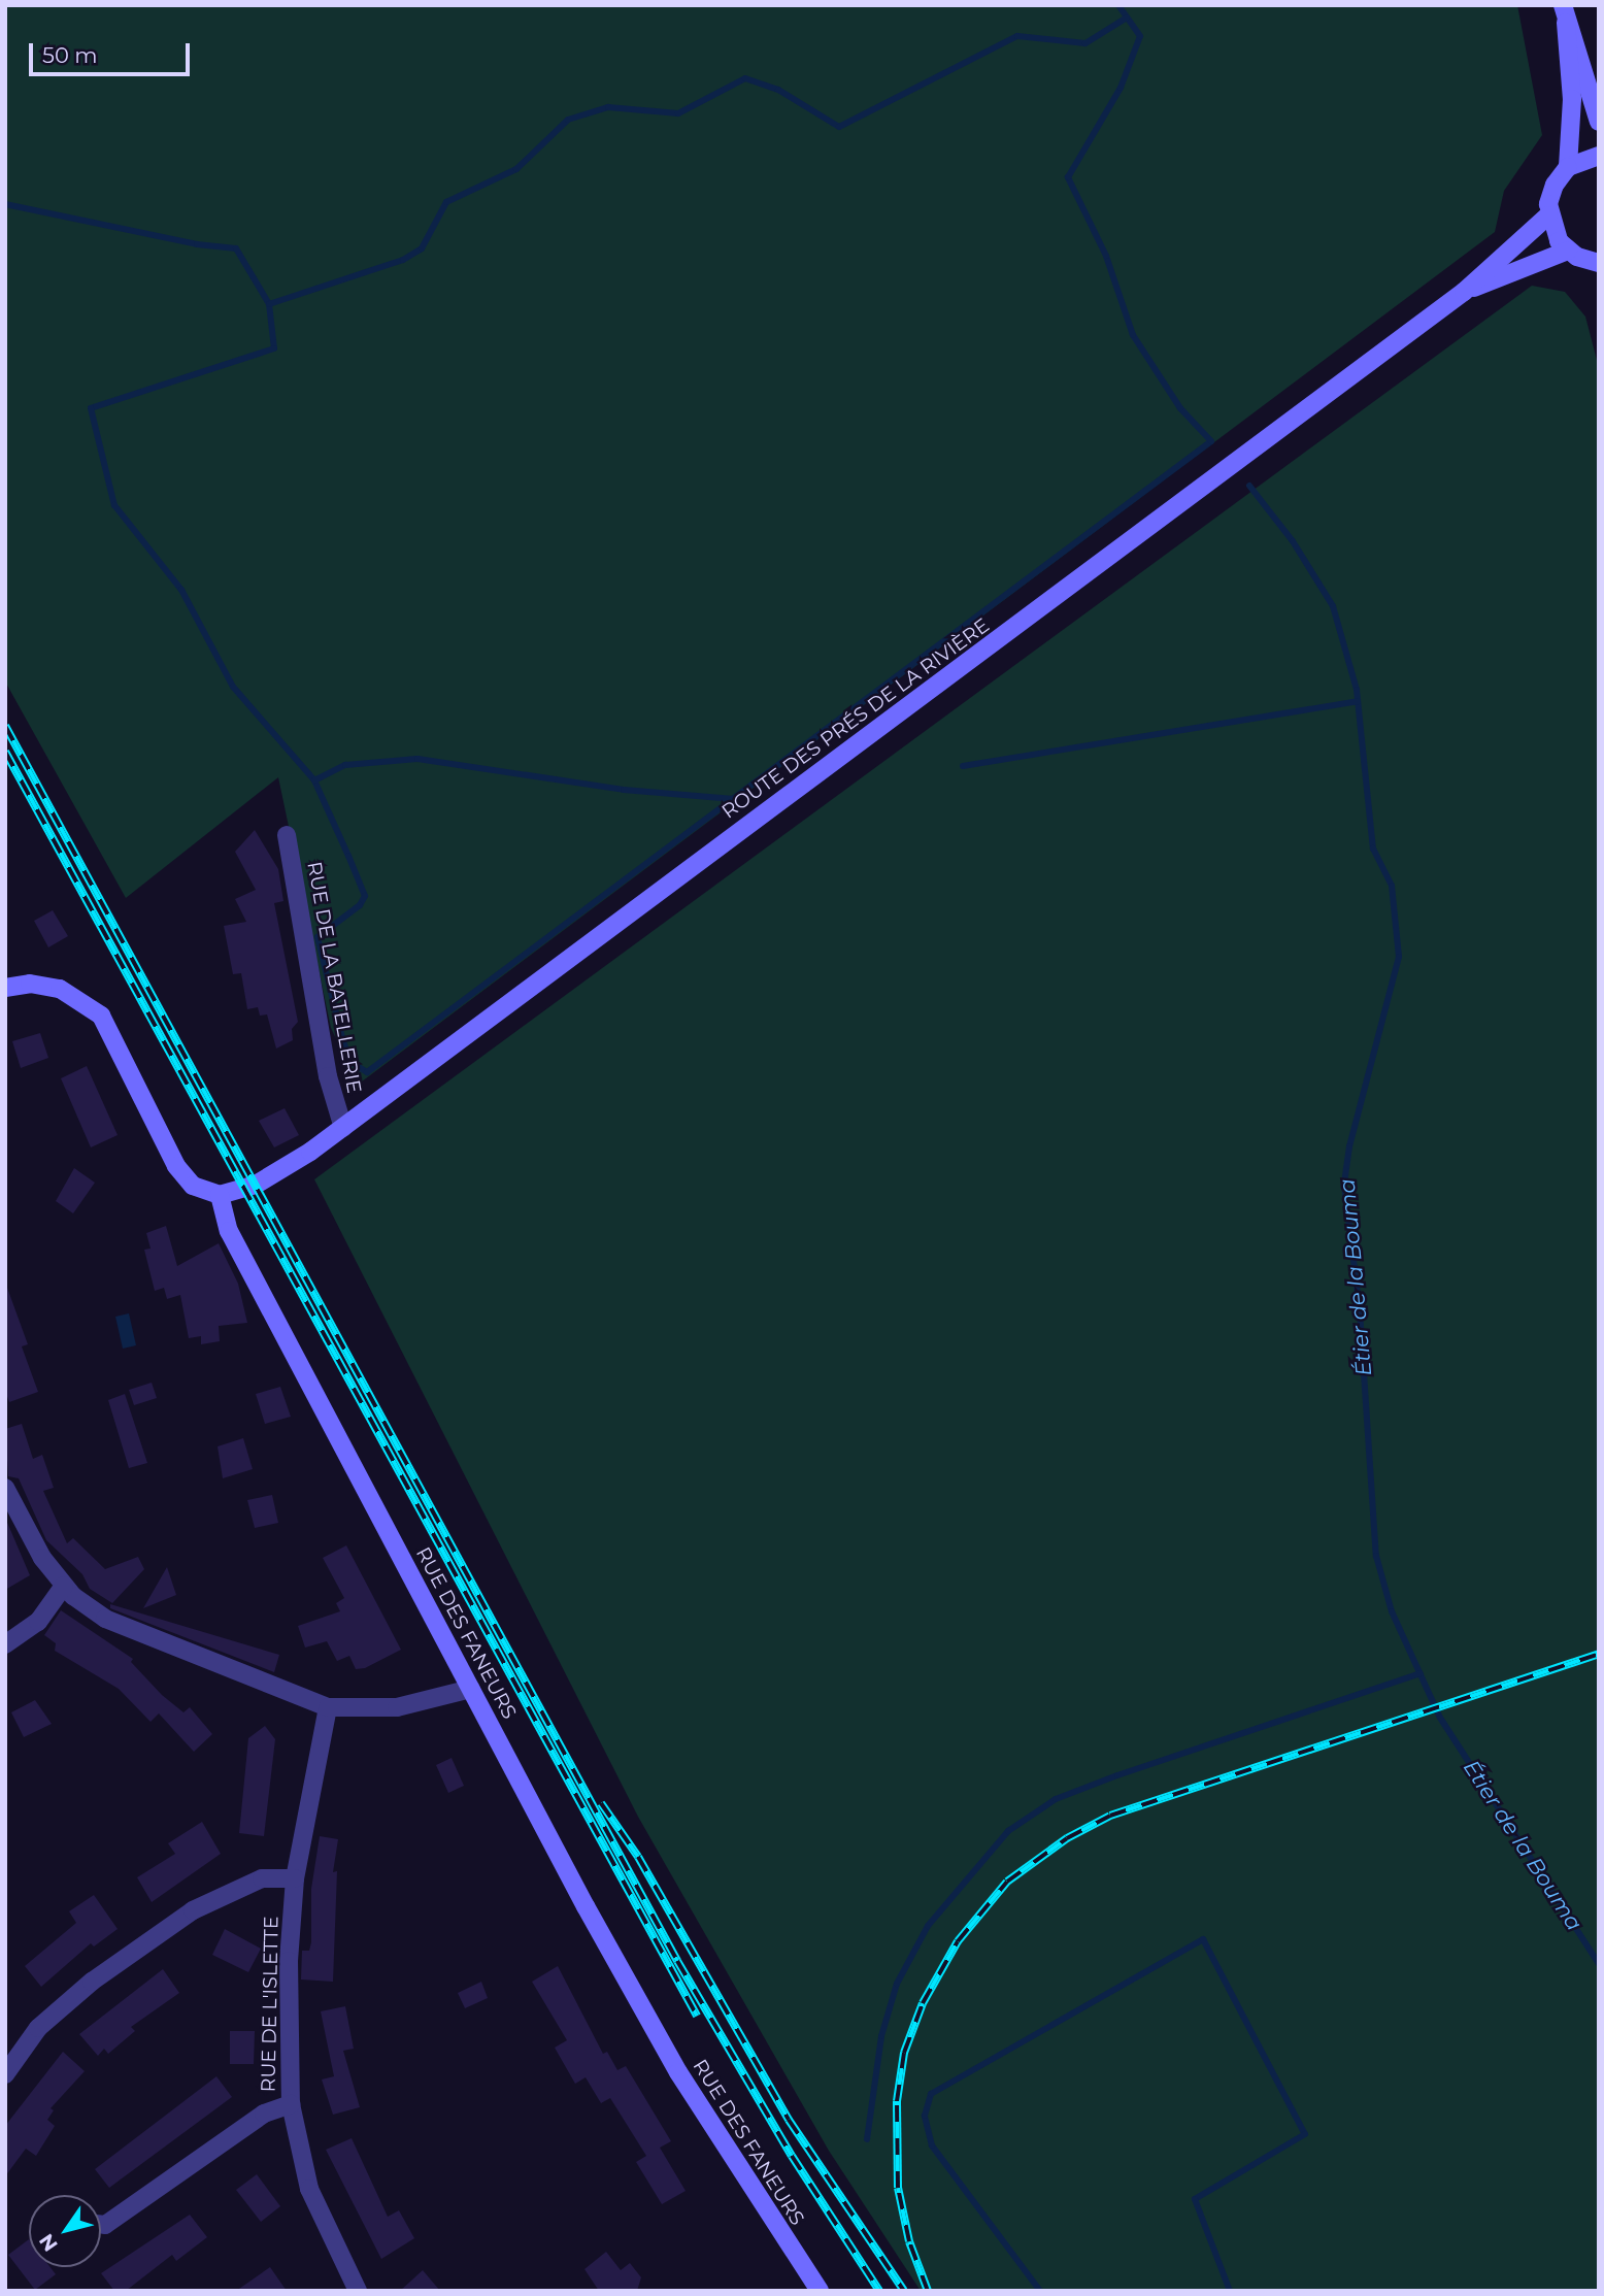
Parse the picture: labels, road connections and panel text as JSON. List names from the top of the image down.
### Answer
{
  "streets": {
    "street": [
      "ROUTE DES PRÉS DE LA RIVIÈRE",
      "RUE DE LA BATELLERIE",
      "RUE DES FANEURS",
      "RUE DE L'ISLETTE"
    ]
  },
  "crossings": [
    ["ROUTE DES PRÉS DE LA RIVIÈRE", "RUE DE LA BATELLERIE"],
    ["ROUTE DES PRÉS DE LA RIVIÈRE", "RUE DES FANEURS"]
  ],
  "water": ["Étier de la Bouma"],
  "scale_bar": "50 m",
  "north": "bottom left"
}
